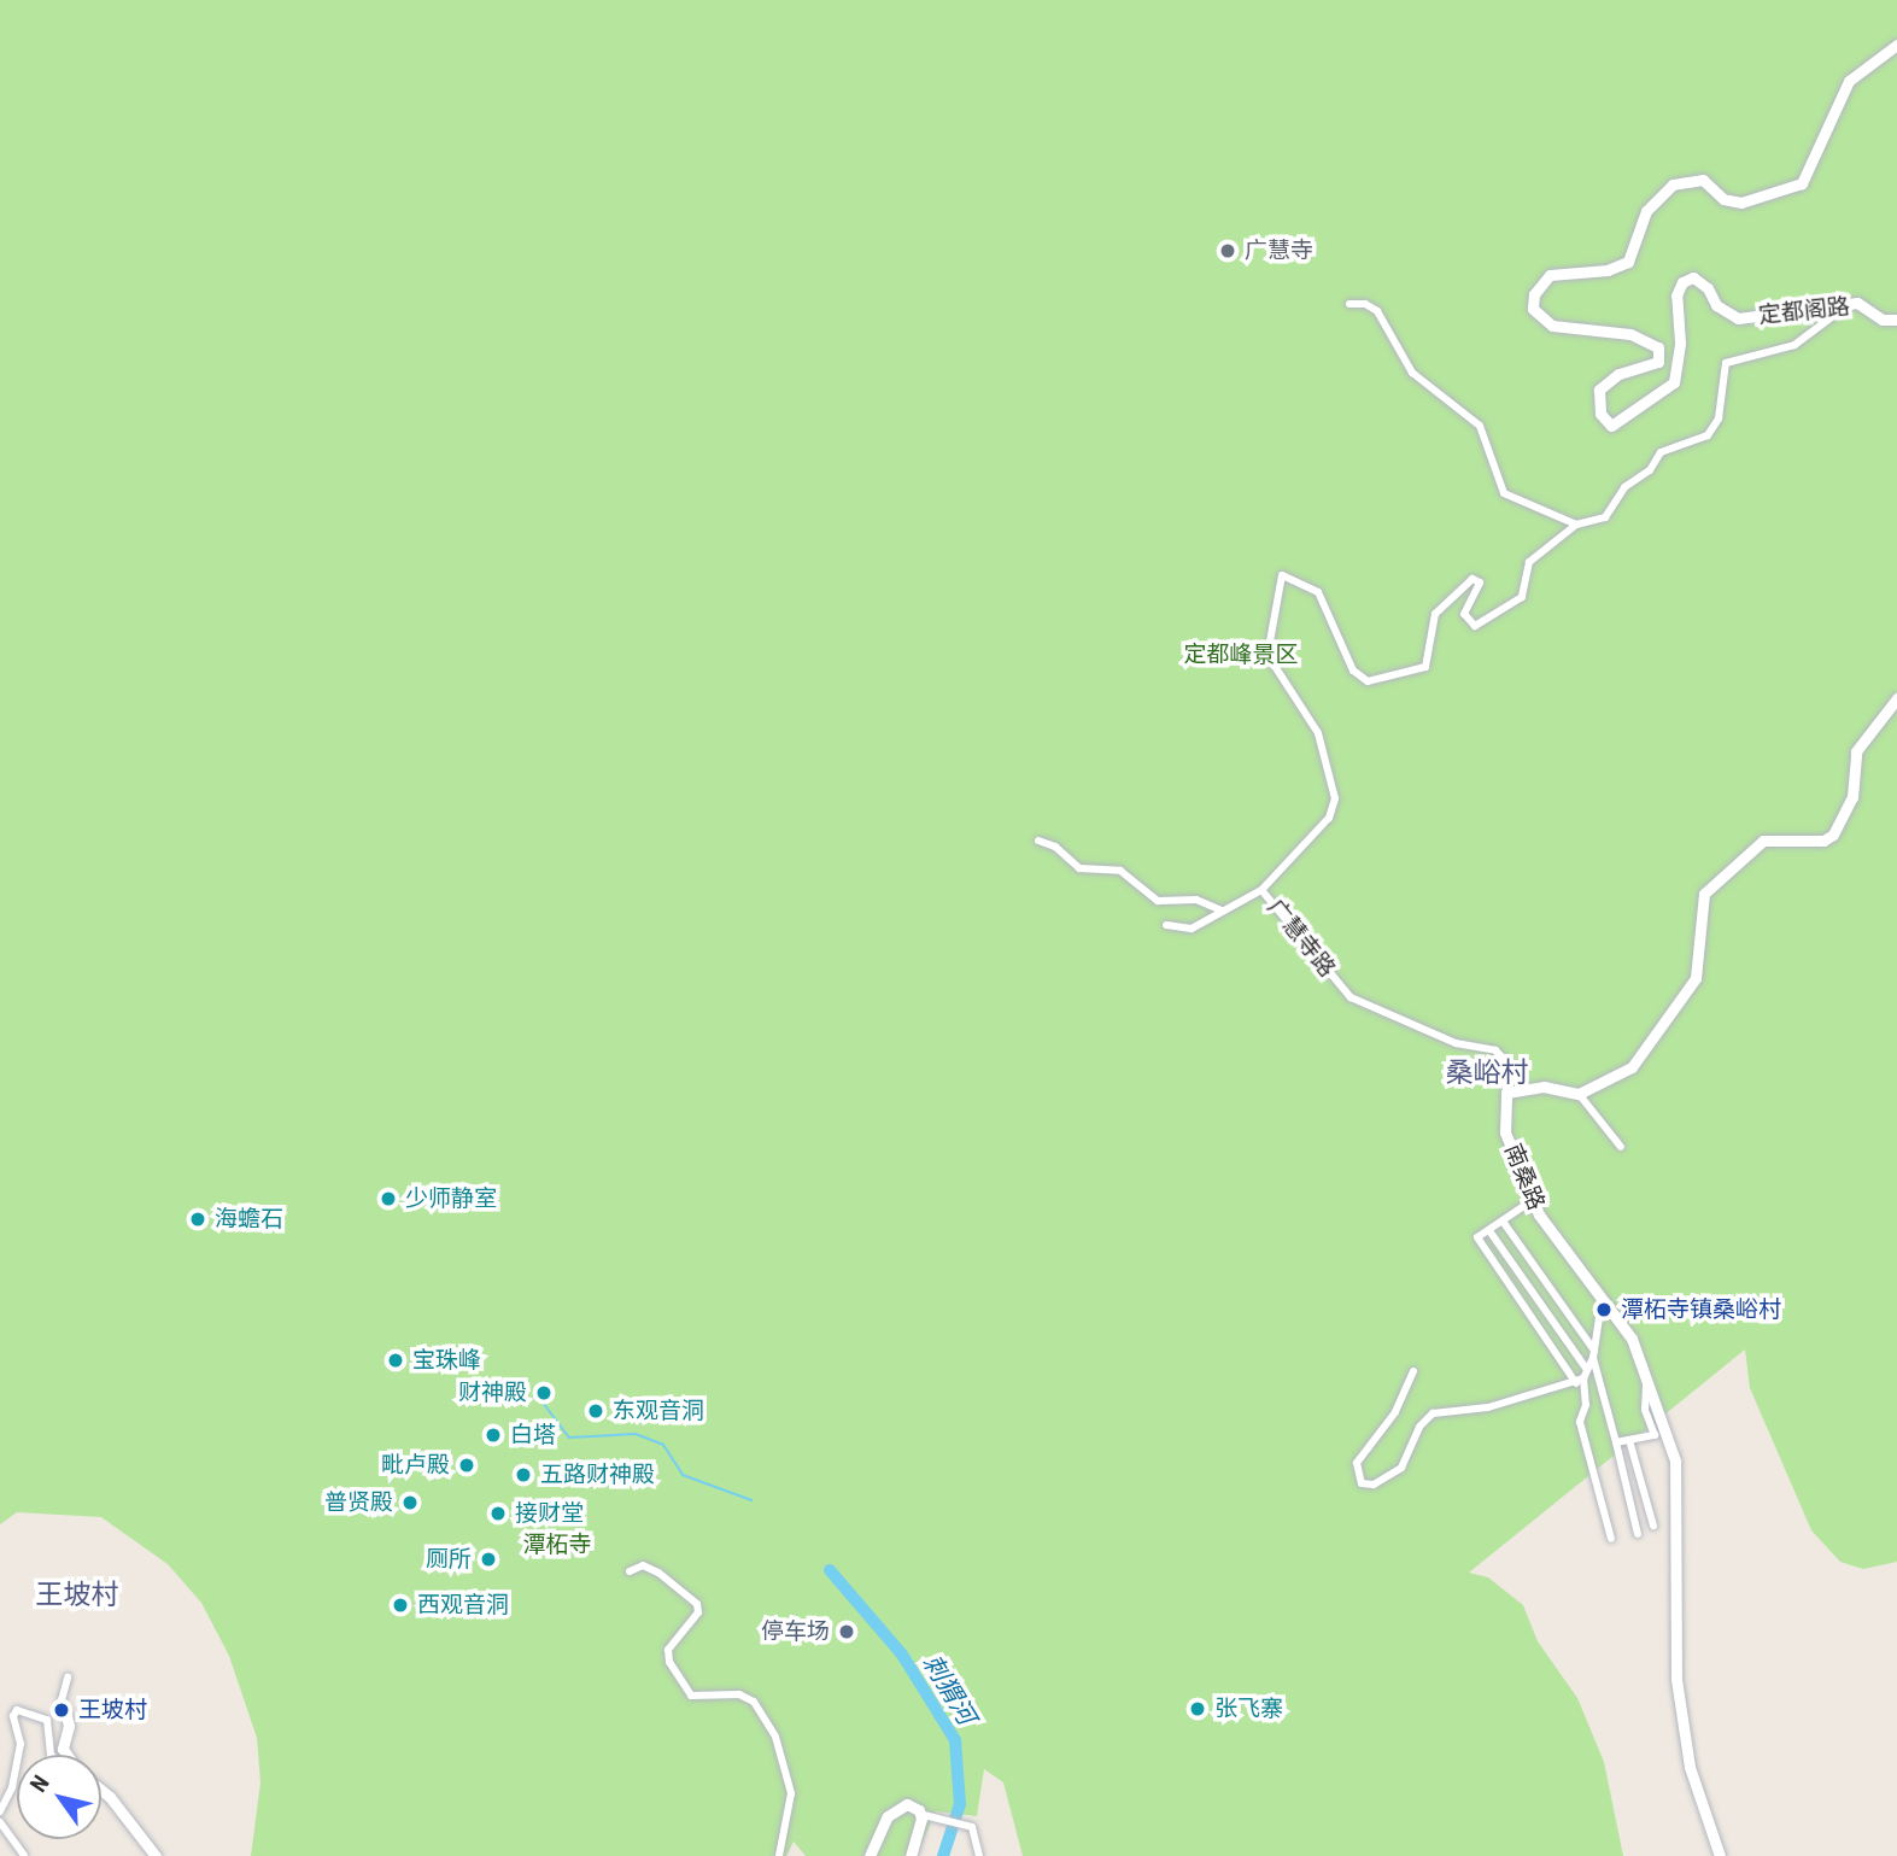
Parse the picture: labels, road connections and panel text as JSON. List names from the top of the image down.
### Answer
{
  "streets": {
    "street": ["定都阁路", "广慧寺路", "南桑路"]
  },
  "crossings": [
    ["广慧寺路", "南桑路"]
  ],
  "districts": ["桑峪村", "王坡村"],
  "water": ["刺猬河"],
  "parks": ["定都峰景区", "潭柘寺"],
  "places": [
    "广慧寺",
    "少师静室",
    "海蟾石",
    "潭柘寺镇桑峪村",
    "宝珠峰",
    "财神殿",
    "东观音洞",
    "白塔",
    "毗卢殿",
    "五路财神殿",
    "普贤殿",
    "接财堂",
    "厕所",
    "西观音洞",
    "停车场",
    "张飞寨",
    "王坡村"
  ],
  "north": "top left"
}
